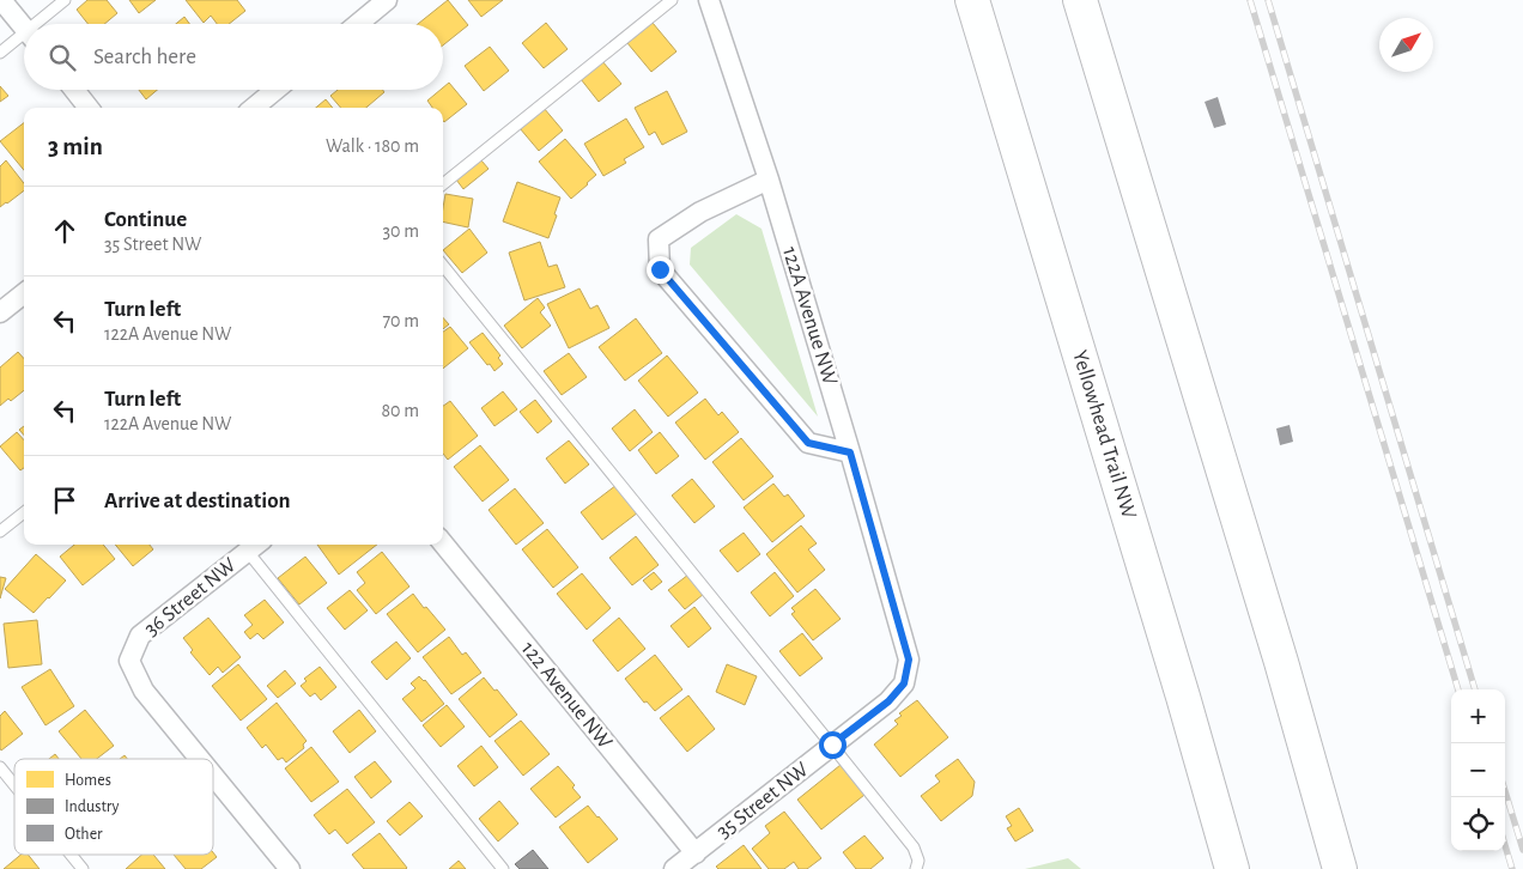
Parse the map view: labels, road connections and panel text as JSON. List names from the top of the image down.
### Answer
{
  "streets": {
    "highway": ["Yellowhead Trail NW"],
    "street": [
      "122A Avenue NW",
      "36 Street NW",
      "122 Avenue NW",
      "35 Street NW"
    ]
  },
  "crossings": [
    ["122A Avenue NW", "35 Street NW"],
    ["122 Avenue NW", "35 Street NW"]
  ],
  "legend": ["Homes", "Industry", "Other"],
  "north": "top right",
  "page": {
    "search": "Search here",
    "heading": ["3 min", "Walk · 180 m"],
    "list": [
      ["Continue", "35 Street NW", "30 m"],
      ["Turn left", "122A Avenue NW", "70 m"],
      ["Turn left", "122A Avenue NW", "80 m"],
      "Arrive at destination"
    ],
    "map_buttons": ["+", "−"]
  }
}
